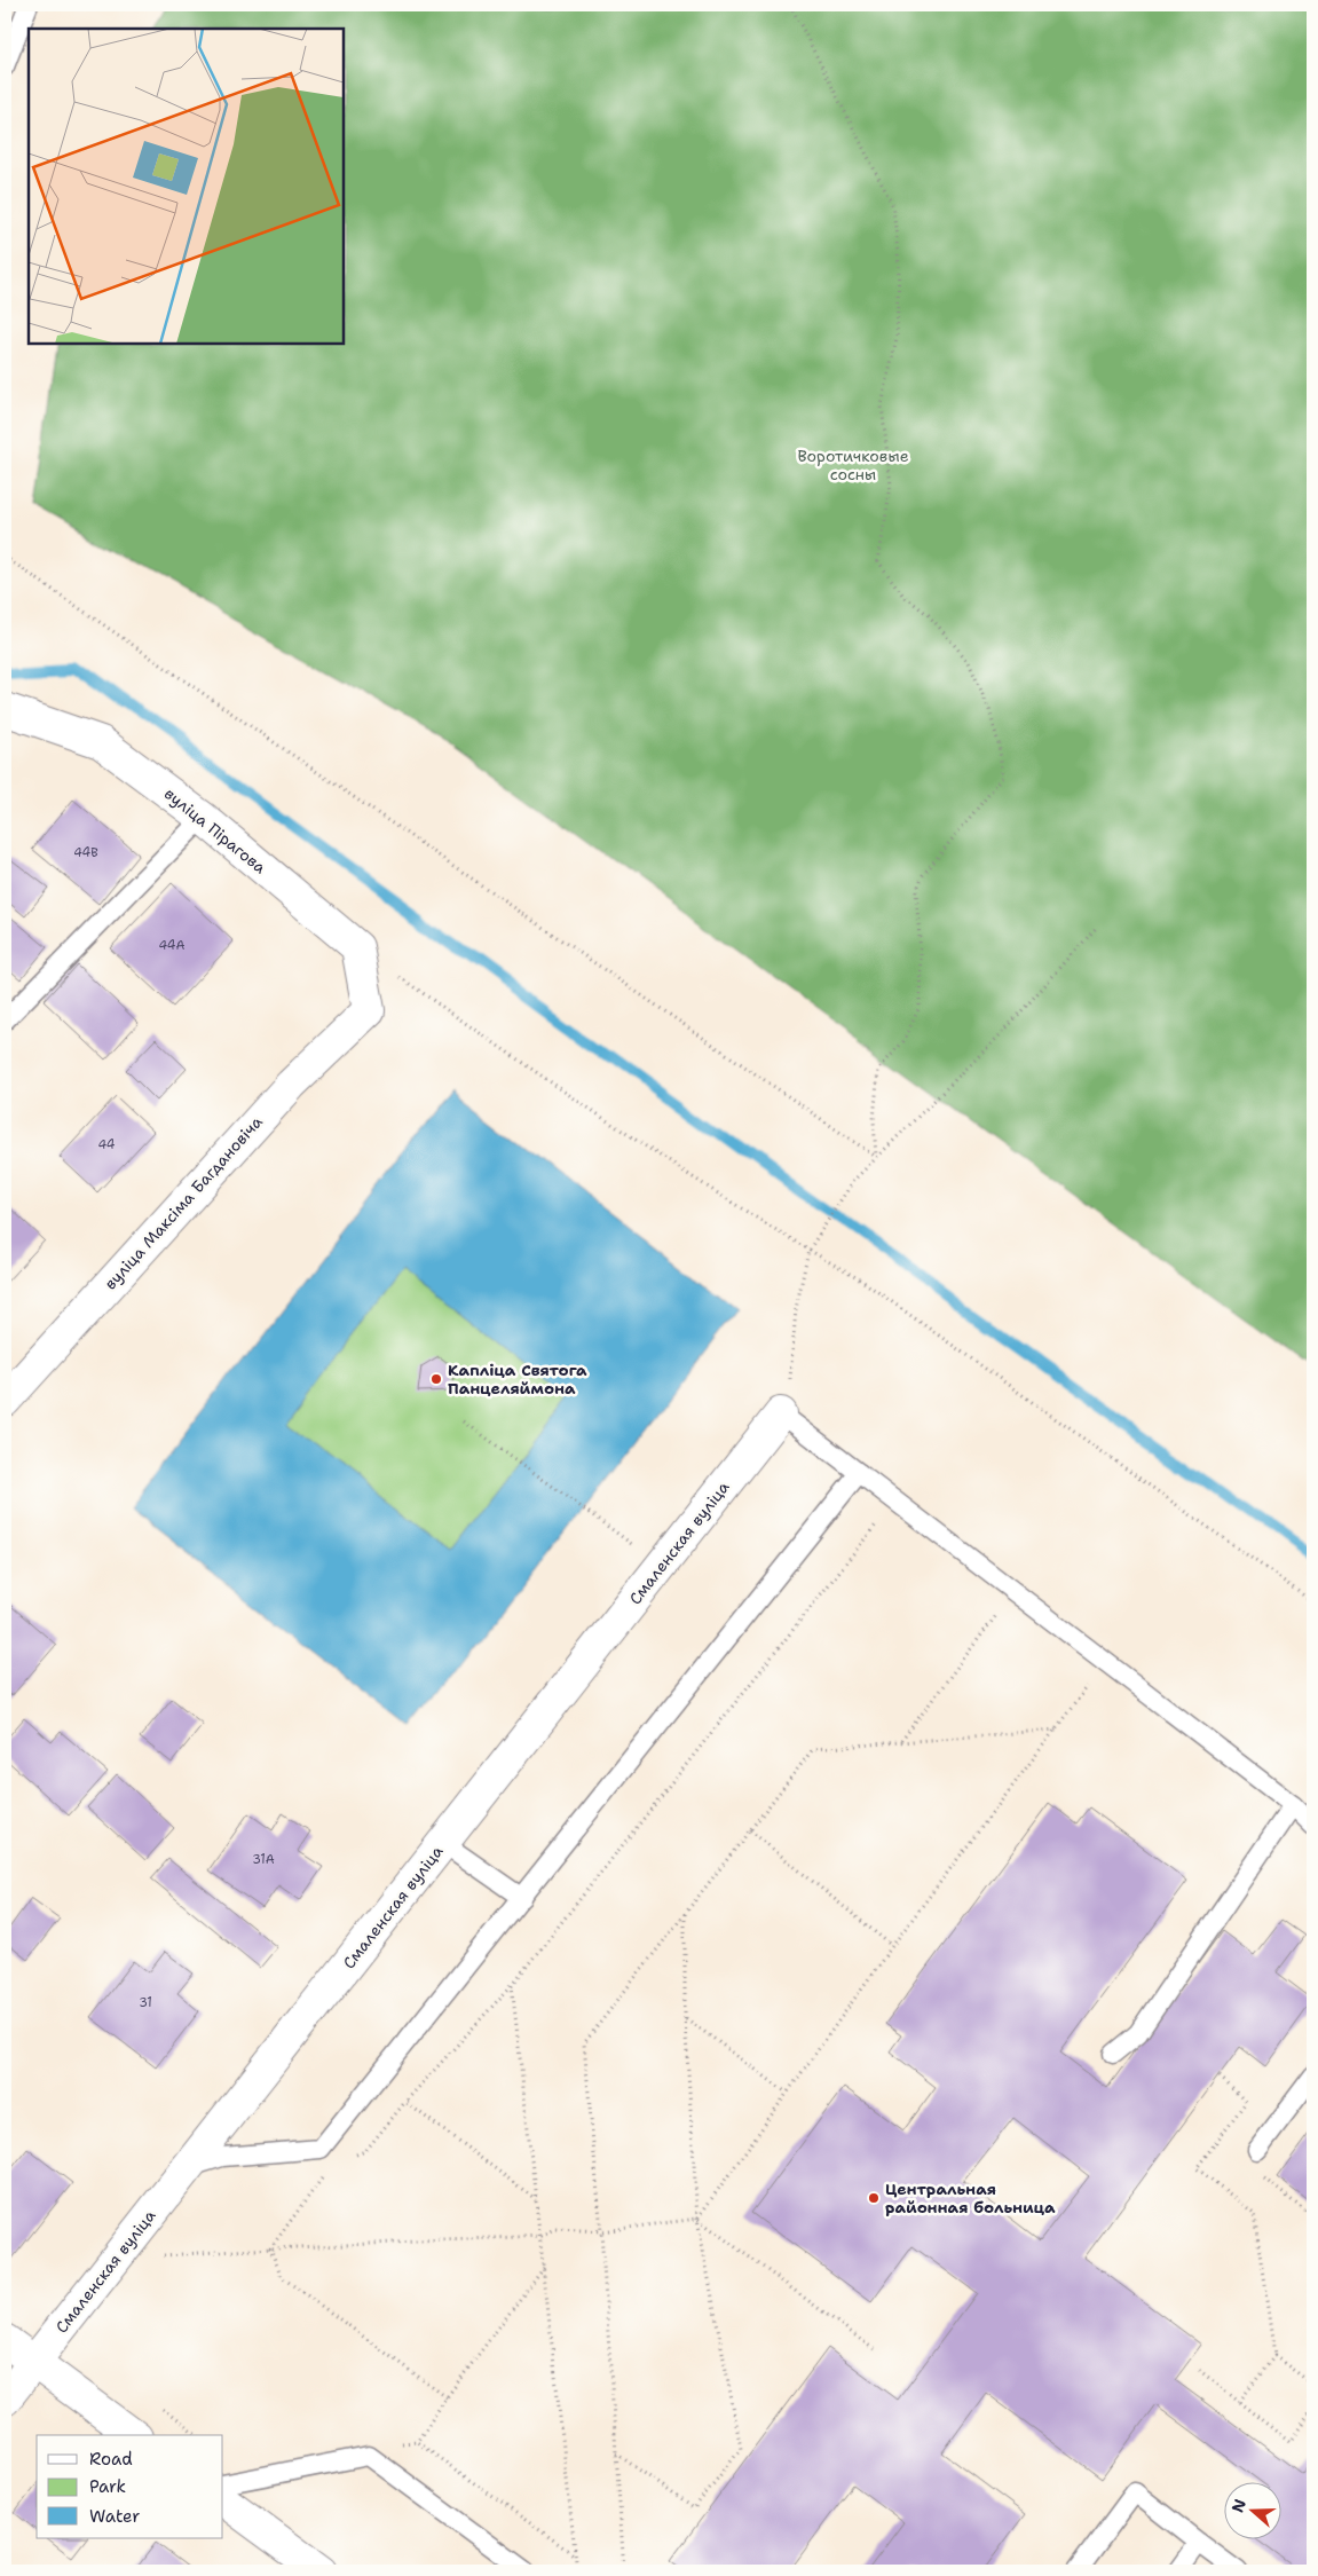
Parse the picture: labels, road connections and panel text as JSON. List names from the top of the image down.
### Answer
{
  "streets": {
    "street": ["вуліца Пірагова", "вуліца Максіма Багдановіча", "Смаленская вуліца"]
  },
  "crossings": [
    ["вуліца Пірагова", "вуліца Максіма Багдановіча"]
  ],
  "parks": ["Воротичковые сосны"],
  "places": ["Капліца Святога Панцеляймона", "Центральная районная больница"],
  "house_numbers": [
    "44В",
    "44А",
    "44",
    "31А",
    "31"
  ],
  "legend": ["Road", "Park", "Water"],
  "north": "left"
}
